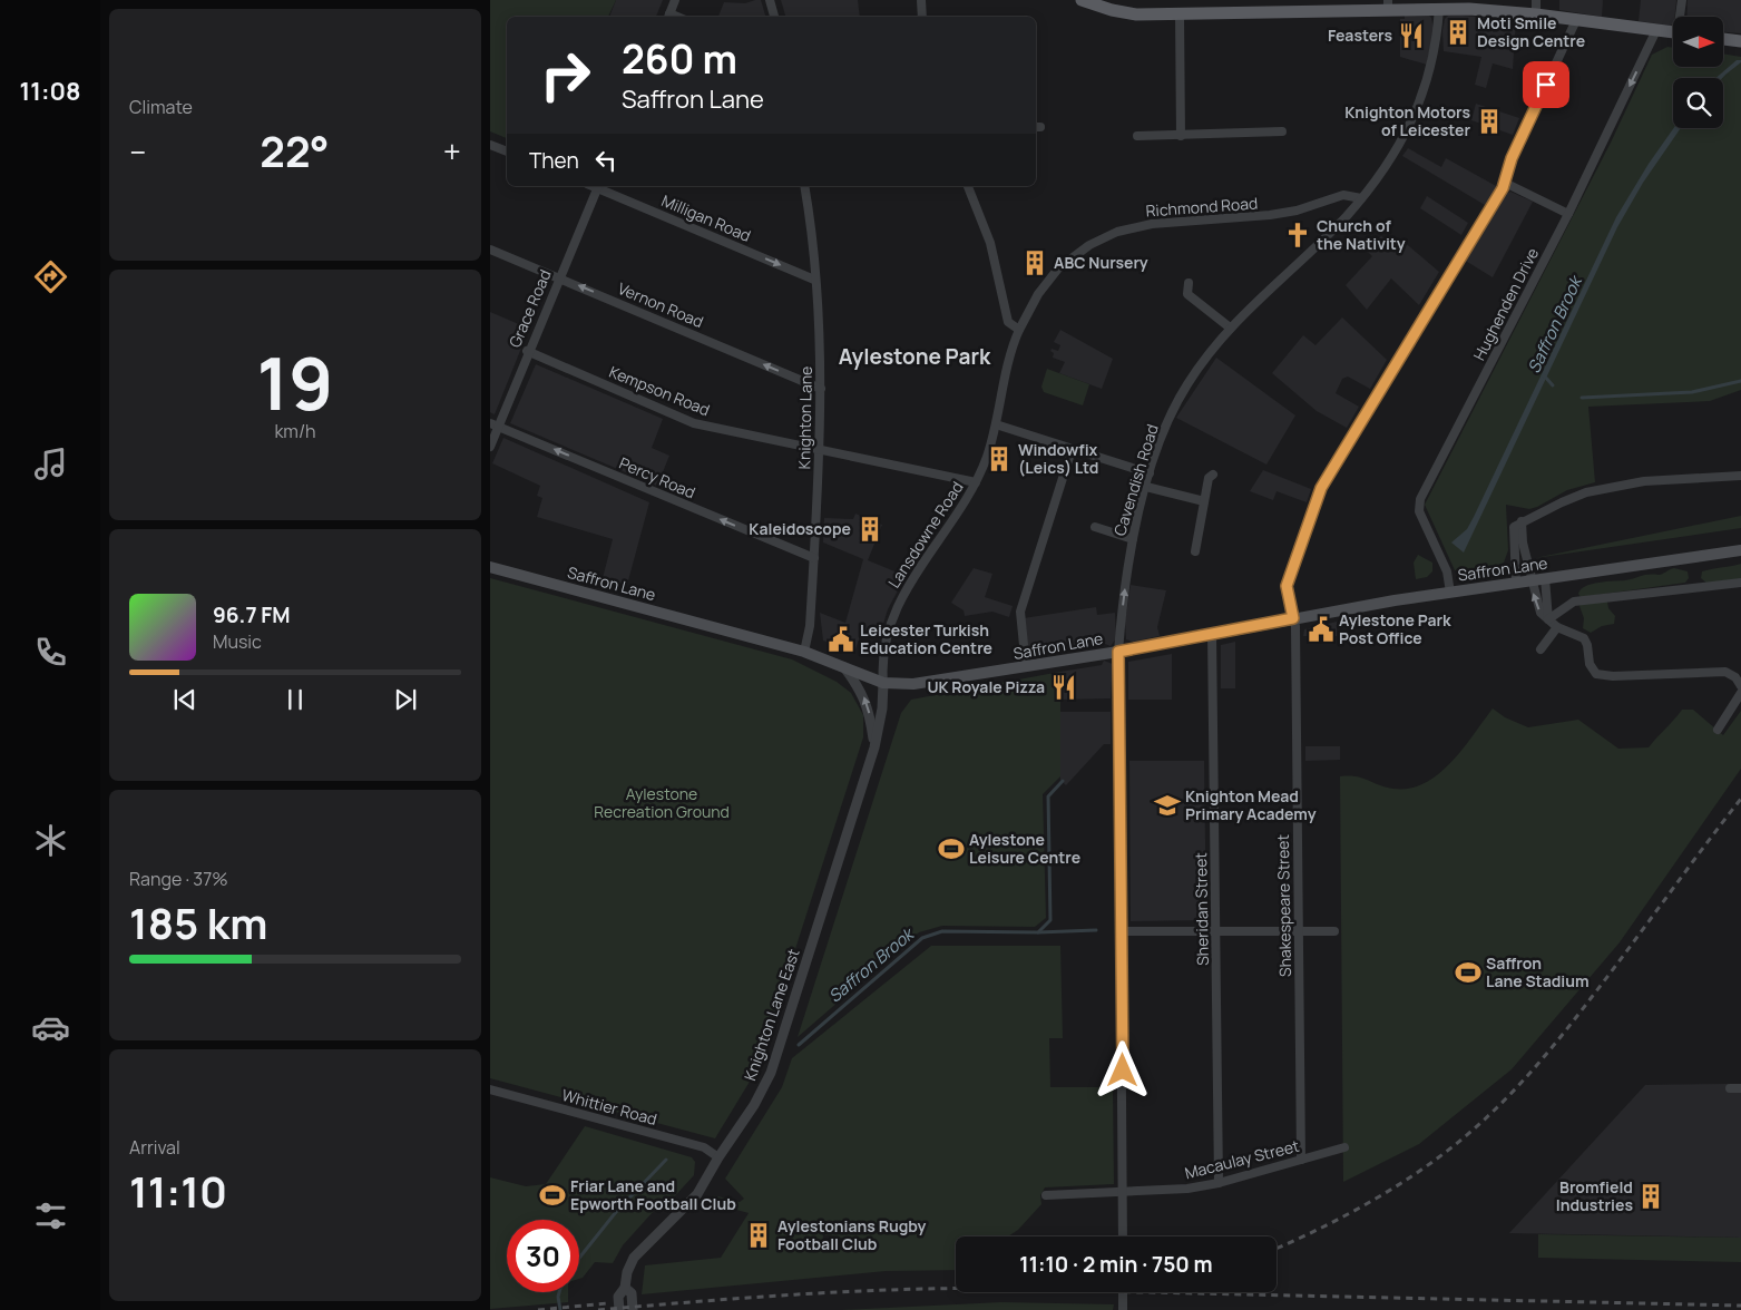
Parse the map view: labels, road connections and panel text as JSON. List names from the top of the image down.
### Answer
{
  "streets": {
    "main road": ["Saffron Lane"],
    "street": [
      "Richmond Road",
      "Milligan Road",
      "Hughenden Drive",
      "Vernon Road",
      "Grace Road",
      "Kempson Road",
      "Knighton Lane",
      "Percy Road",
      "Cavendish Road",
      "Lansdowne Road",
      "Shakespeare Street",
      "Sheridan Street",
      "Knighton Lane East",
      "Whittier Road",
      "Macaulay Street"
    ]
  },
  "crossings": [
    ["Richmond Road", "Cavendish Road"],
    ["Richmond Road", "Lansdowne Road"],
    ["Milligan Road", "Grace Road"],
    ["Milligan Road", "Knighton Lane"],
    ["Hughenden Drive", "Saffron Lane"],
    ["Vernon Road", "Grace Road"],
    ["Vernon Road", "Knighton Lane"],
    ["Grace Road", "Kempson Road"],
    ["Grace Road", "Percy Road"],
    ["Kempson Road", "Knighton Lane"],
    ["Kempson Road", "Lansdowne Road"],
    ["Knighton Lane", "Percy Road"],
    ["Knighton Lane", "Saffron Lane"],
    ["Cavendish Road", "Saffron Lane"],
    ["Cavendish Road", "Macaulay Street"],
    ["Lansdowne Road", "Saffron Lane"],
    ["Lansdowne Road", "Knighton Lane East"],
    ["Saffron Lane", "Shakespeare Street"],
    ["Saffron Lane", "Sheridan Street"],
    ["Saffron Lane", "Knighton Lane East"],
    ["Shakespeare Street", "Macaulay Street"],
    ["Sheridan Street", "Macaulay Street"],
    ["Knighton Lane East", "Whittier Road"]
  ],
  "one_way": ["Milligan Road", "Vernon Road", "Percy Road"],
  "districts": ["Aylestone Park"],
  "water": ["Saffron Brook"],
  "parks": ["Aylestone Recreation Ground"],
  "places": {
    "building": [
      "Moti Smile Design Centre",
      "Knighton Motors of Leicester",
      "ABC Nursery",
      "Windowfix (Leics) Ltd",
      "Kaleidoscope",
      "Bromfield Industries",
      "Aylestonians Rugby Football Club"
    ],
    "restaurant": ["Feasters", "UK Royale Pizza"],
    "church": ["Church of the Nativity"],
    "public building": ["Aylestone Park Post Office", "Leicester Turkish Education Centre"],
    "school or university": ["Knighton Mead Primary Academy"],
    "sports": ["Aylestone Leisure Centre", "Saffron Lane Stadium", "Friar Lane and Epworth Football Club"]
  },
  "north": "right",
  "page": {
    "tabs": "11:08",
    "tile": [
      "Climate",
      ["19", "km/h"],
      ["Range · 37%", "185 km"],
      ["Arrival", "11:10"]
    ],
    "turn": ["260 m", "Saffron Lane"],
    "heat": ["−", "22°", "+"],
    "then": "Then",
    "song": ["96.7 FM", "Music"],
    "limit": "30",
    "trip": "11:10 · 2 min · 750 m"
  }
}
